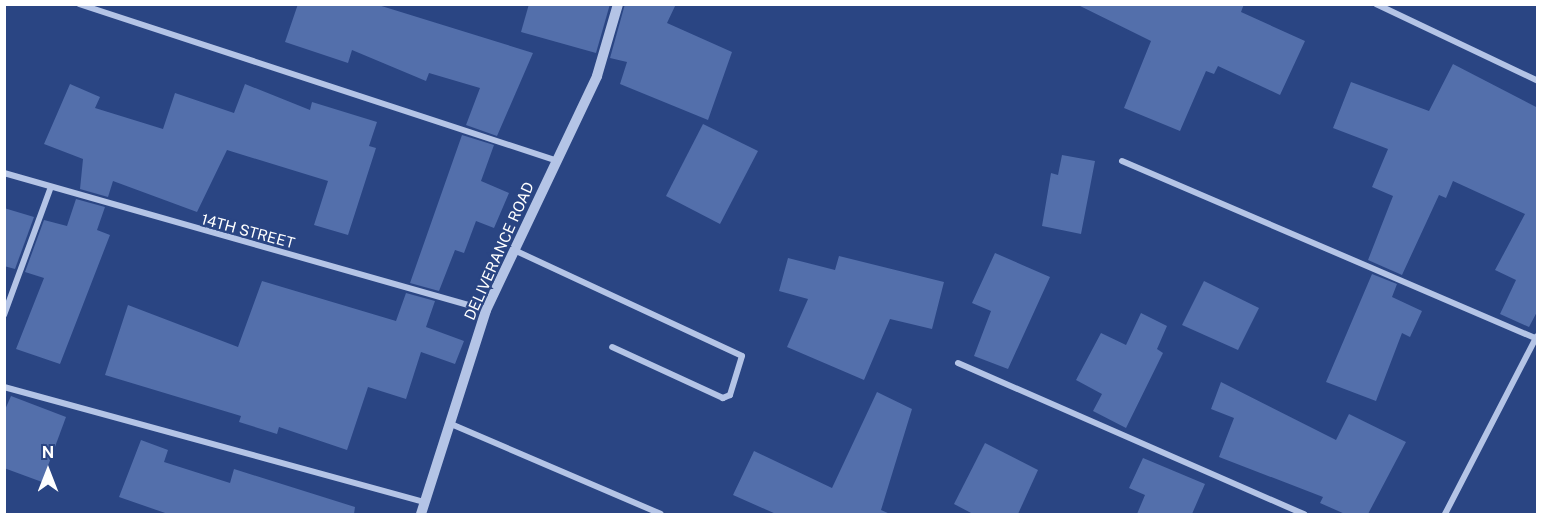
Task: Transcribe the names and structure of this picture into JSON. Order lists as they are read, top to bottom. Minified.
{"streets":{"street":["14TH STREET","DELIVERANCE ROAD"]},"crossings":[["14TH STREET","DELIVERANCE ROAD"]],"north":"top"}
